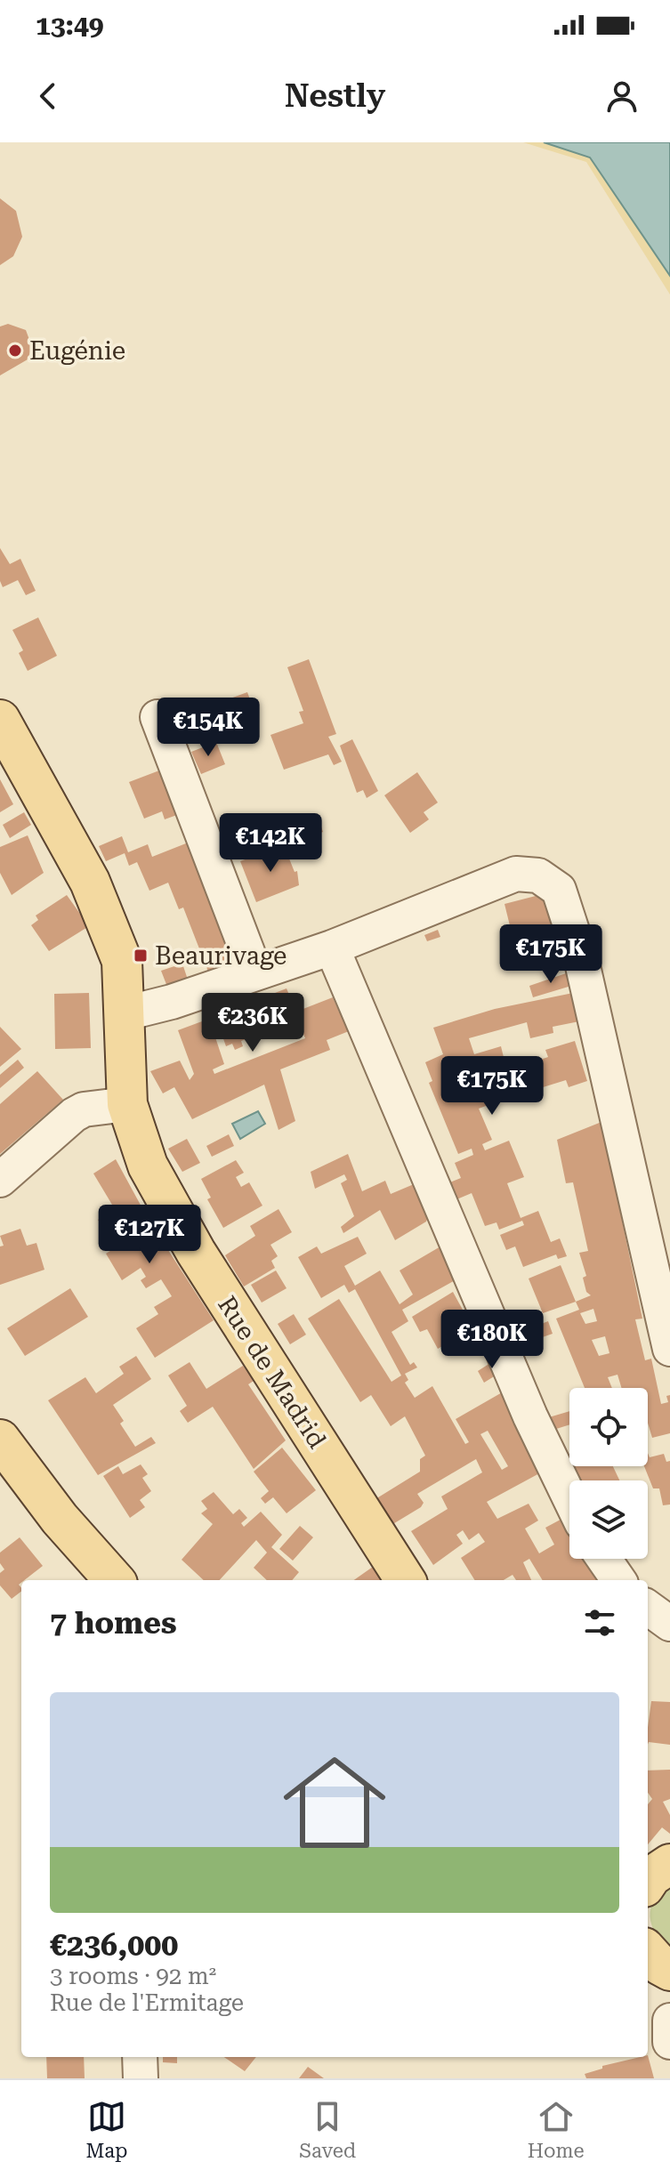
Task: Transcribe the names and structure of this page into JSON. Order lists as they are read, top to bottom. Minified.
{"streets":{"main road":["Rue de Madrid"]},"places":{"other":["Eugénie"],"transit":["Beaurivage"]},"page":{"status":"13:49","header":"Nestly","price":["€154K","€142K","€175K","€236K","€175K","€127K","€180K"],"heading":"7 homes","list":[{"name":"€236,000","note":"3 rooms · 92 m² · Rue de l'Ermitage"}],"tabs":["Map","Saved","Home"]}}
